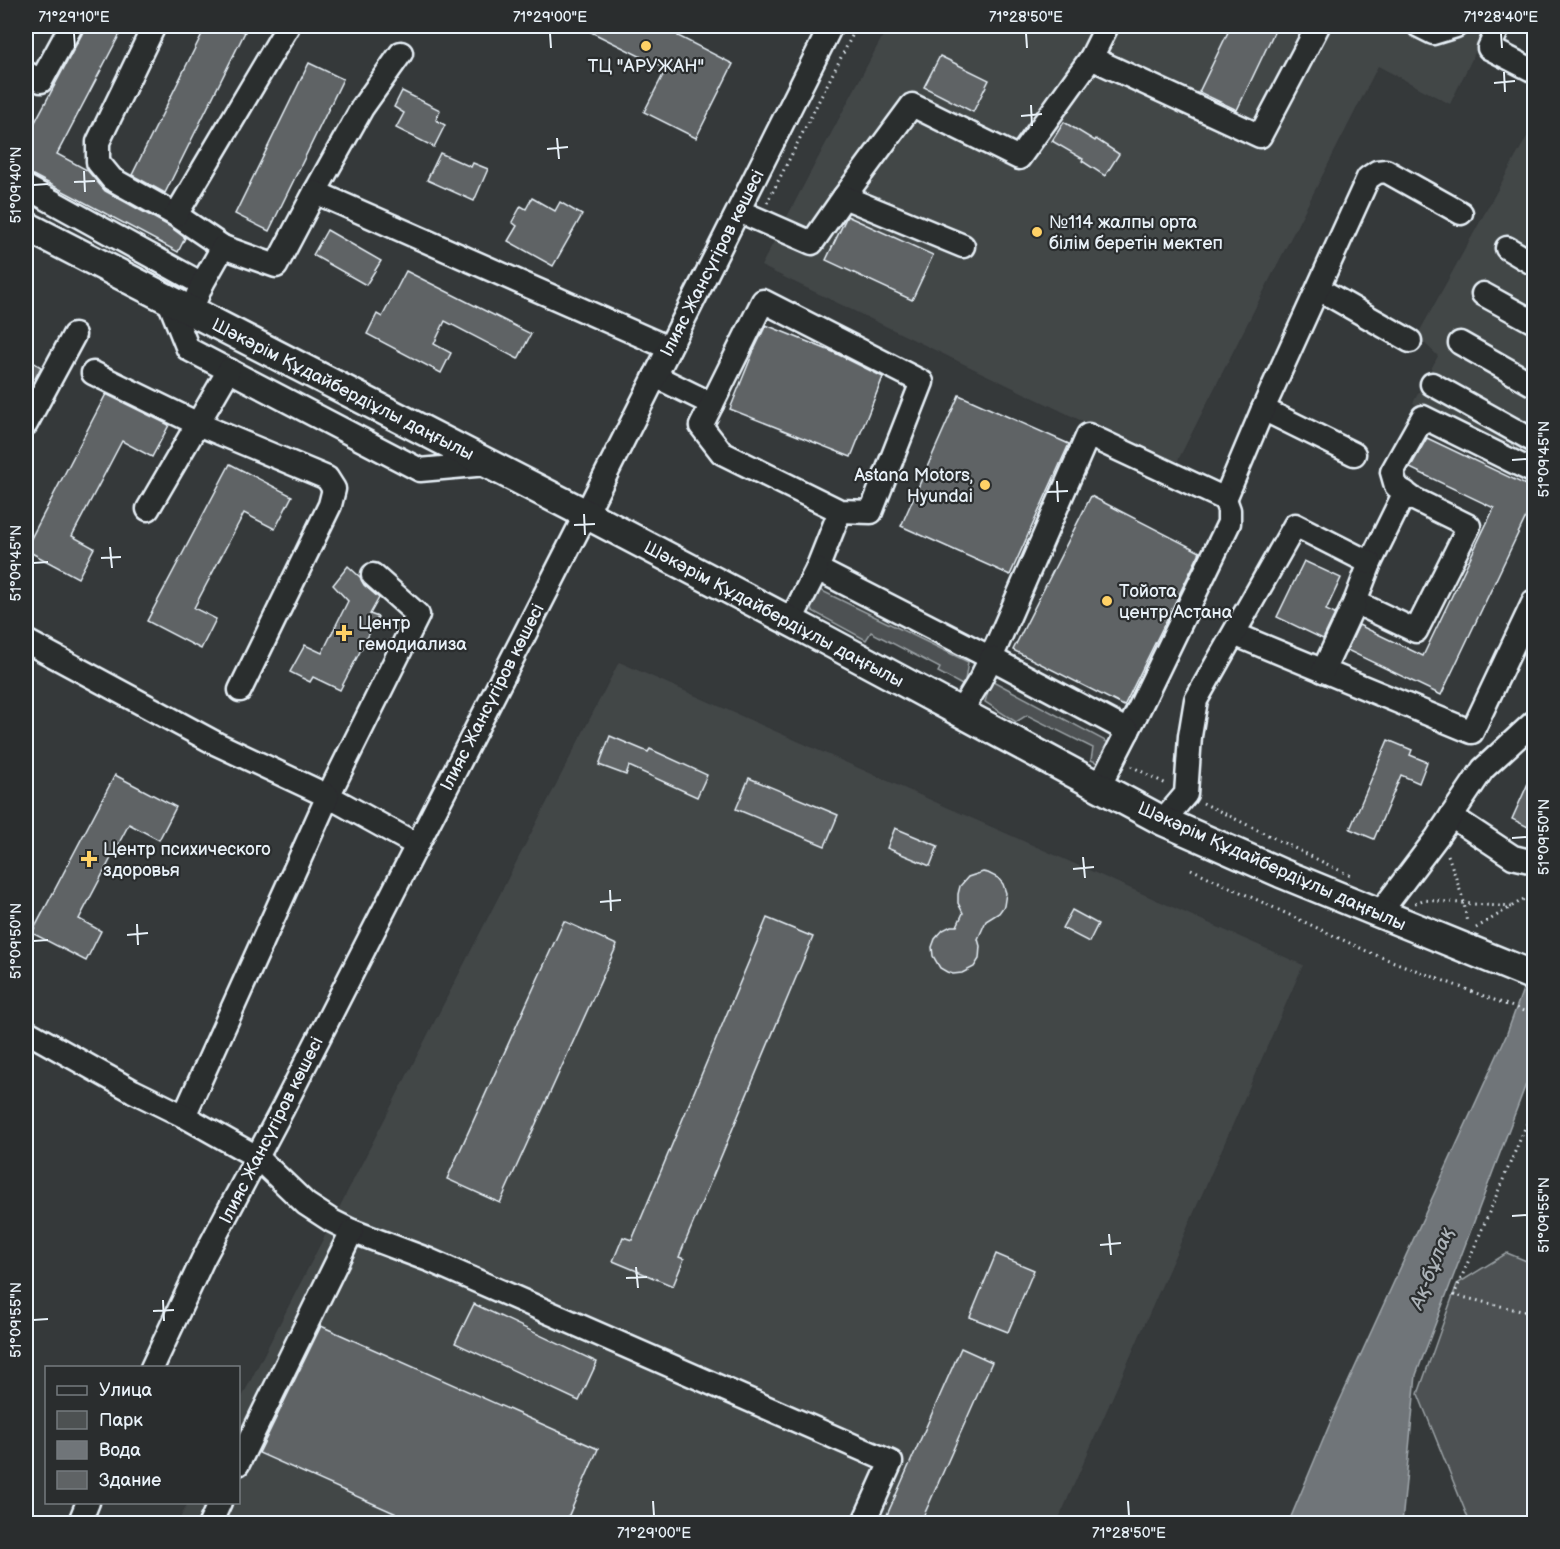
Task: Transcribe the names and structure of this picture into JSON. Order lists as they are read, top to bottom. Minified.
{"streets":{"main road":["Шәкәрім Құдайбердіұлы даңғылы"],"street":["Ілияс Жансүгіров көшесі"]},"crossings":[["Ілияс Жансүгіров көшесі","Шәкәрім Құдайбердіұлы даңғылы"]],"water":["Ақ-бұлақ"],"places":{"other":["ТЦ \"АРУЖАН\"","№114 жалпы орта білім беретін мектеп","Astana Motors, Hyundai","Тойота центр Астана"],"health":["Центр гемодиализа","Центр психического здоровья"]},"legend":["Улица","Парк","Вода","Здание"],"coordinates":["71°29'10\"E","71°29'00\"E","71°28'50\"E","71°28'40\"E","51°09'40\"N","51°09'45\"N","51°09'50\"N","51°09'55\"N"]}
